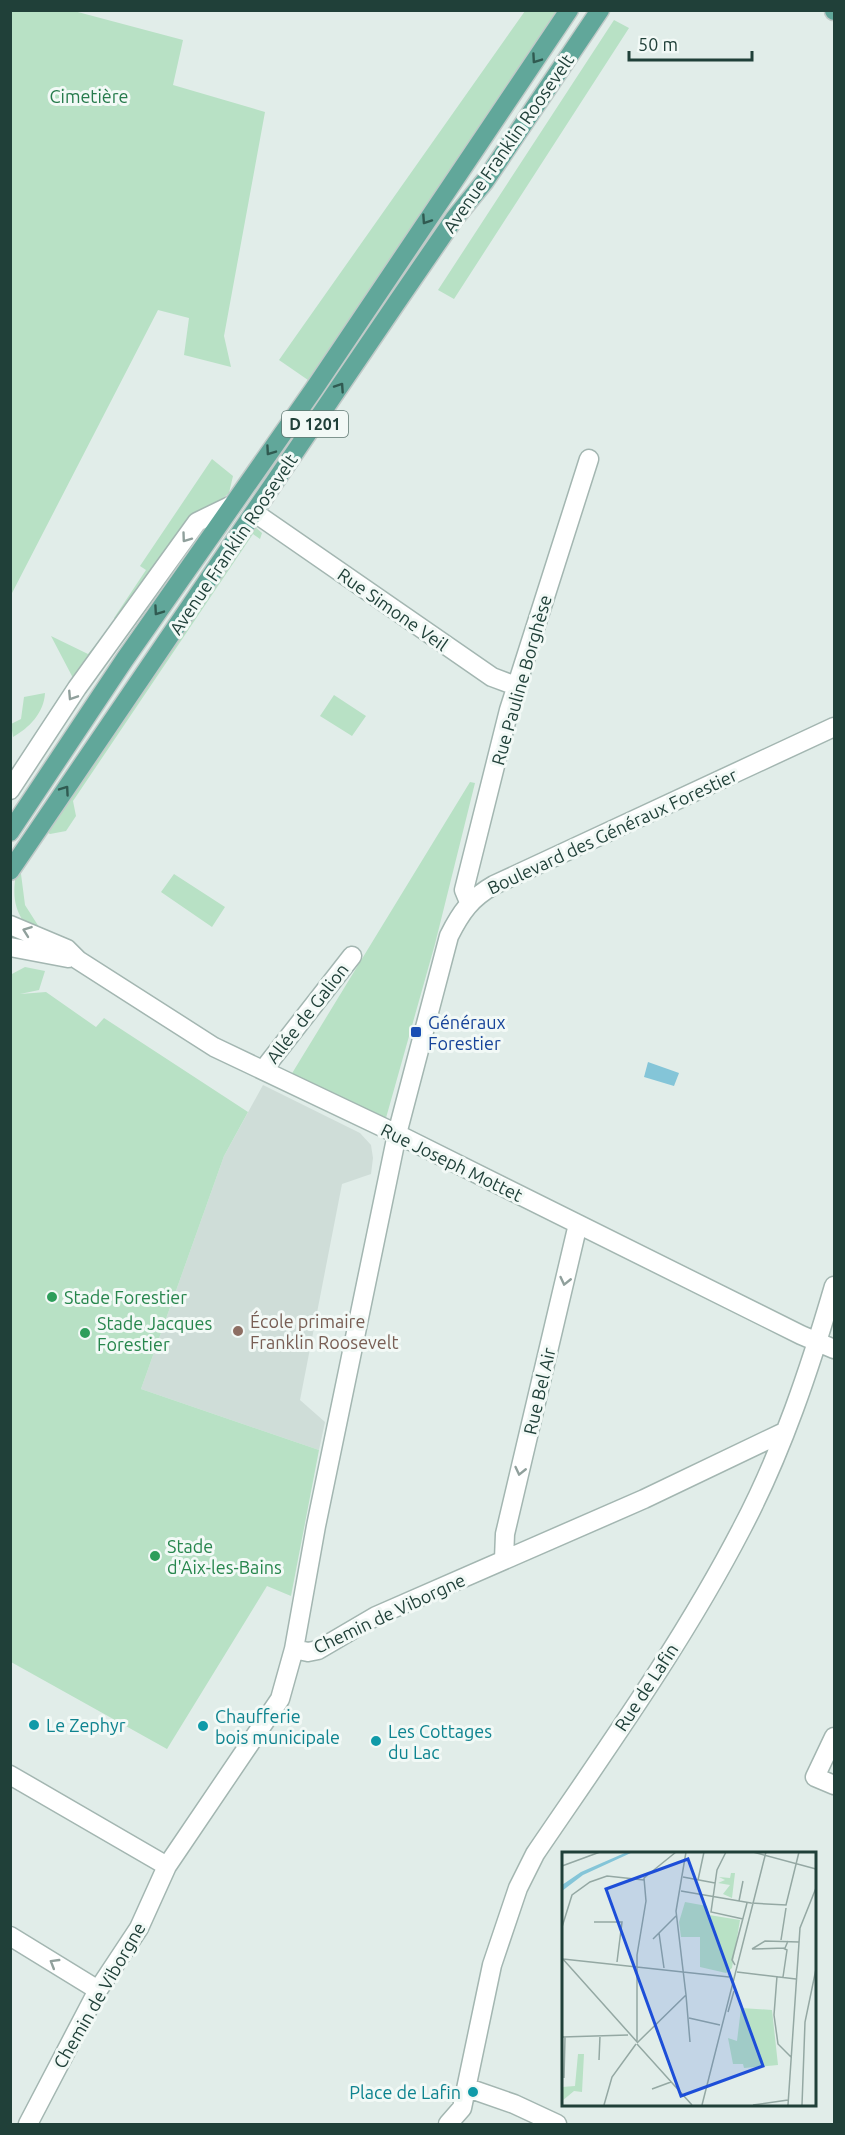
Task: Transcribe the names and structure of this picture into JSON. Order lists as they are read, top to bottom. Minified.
{"streets":{"main road":["Avenue Franklin Roosevelt","D 1201"],"street":["Rue Simone Veil","Rue Pauline Borghèse","Boulevard des Généraux Forestier","Allée de Galion","Rue Joseph Mottet","Rue Bel Air","Chemin de Viborgne","Rue de Lafin"]},"crossings":[["Avenue Franklin Roosevelt","Rue Simone Veil"],["Rue Simone Veil","Rue Pauline Borghèse"],["Rue Pauline Borghèse","Boulevard des Généraux Forestier"],["Boulevard des Généraux Forestier","Rue Joseph Mottet"],["Boulevard des Généraux Forestier","Chemin de Viborgne"],["Allée de Galion","Rue Joseph Mottet"],["Rue Joseph Mottet","Rue Bel Air"],["Rue Joseph Mottet","Rue de Lafin"],["Rue Bel Air","Chemin de Viborgne"],["Chemin de Viborgne","Rue de Lafin"]],"one_way":["Rue Bel Air"],"parks":["Cimetière"],"places":{"transit":["Généraux Forestier"],"other":["Stade Forestier","École primaire Franklin Roosevelt","Stade Jacques Forestier","Stade d'Aix-les-Bains","Le Zephyr","Chaufferie bois municipale","Les Cottages du Lac","Place de Lafin"]},"scale_bar":"50 m"}
